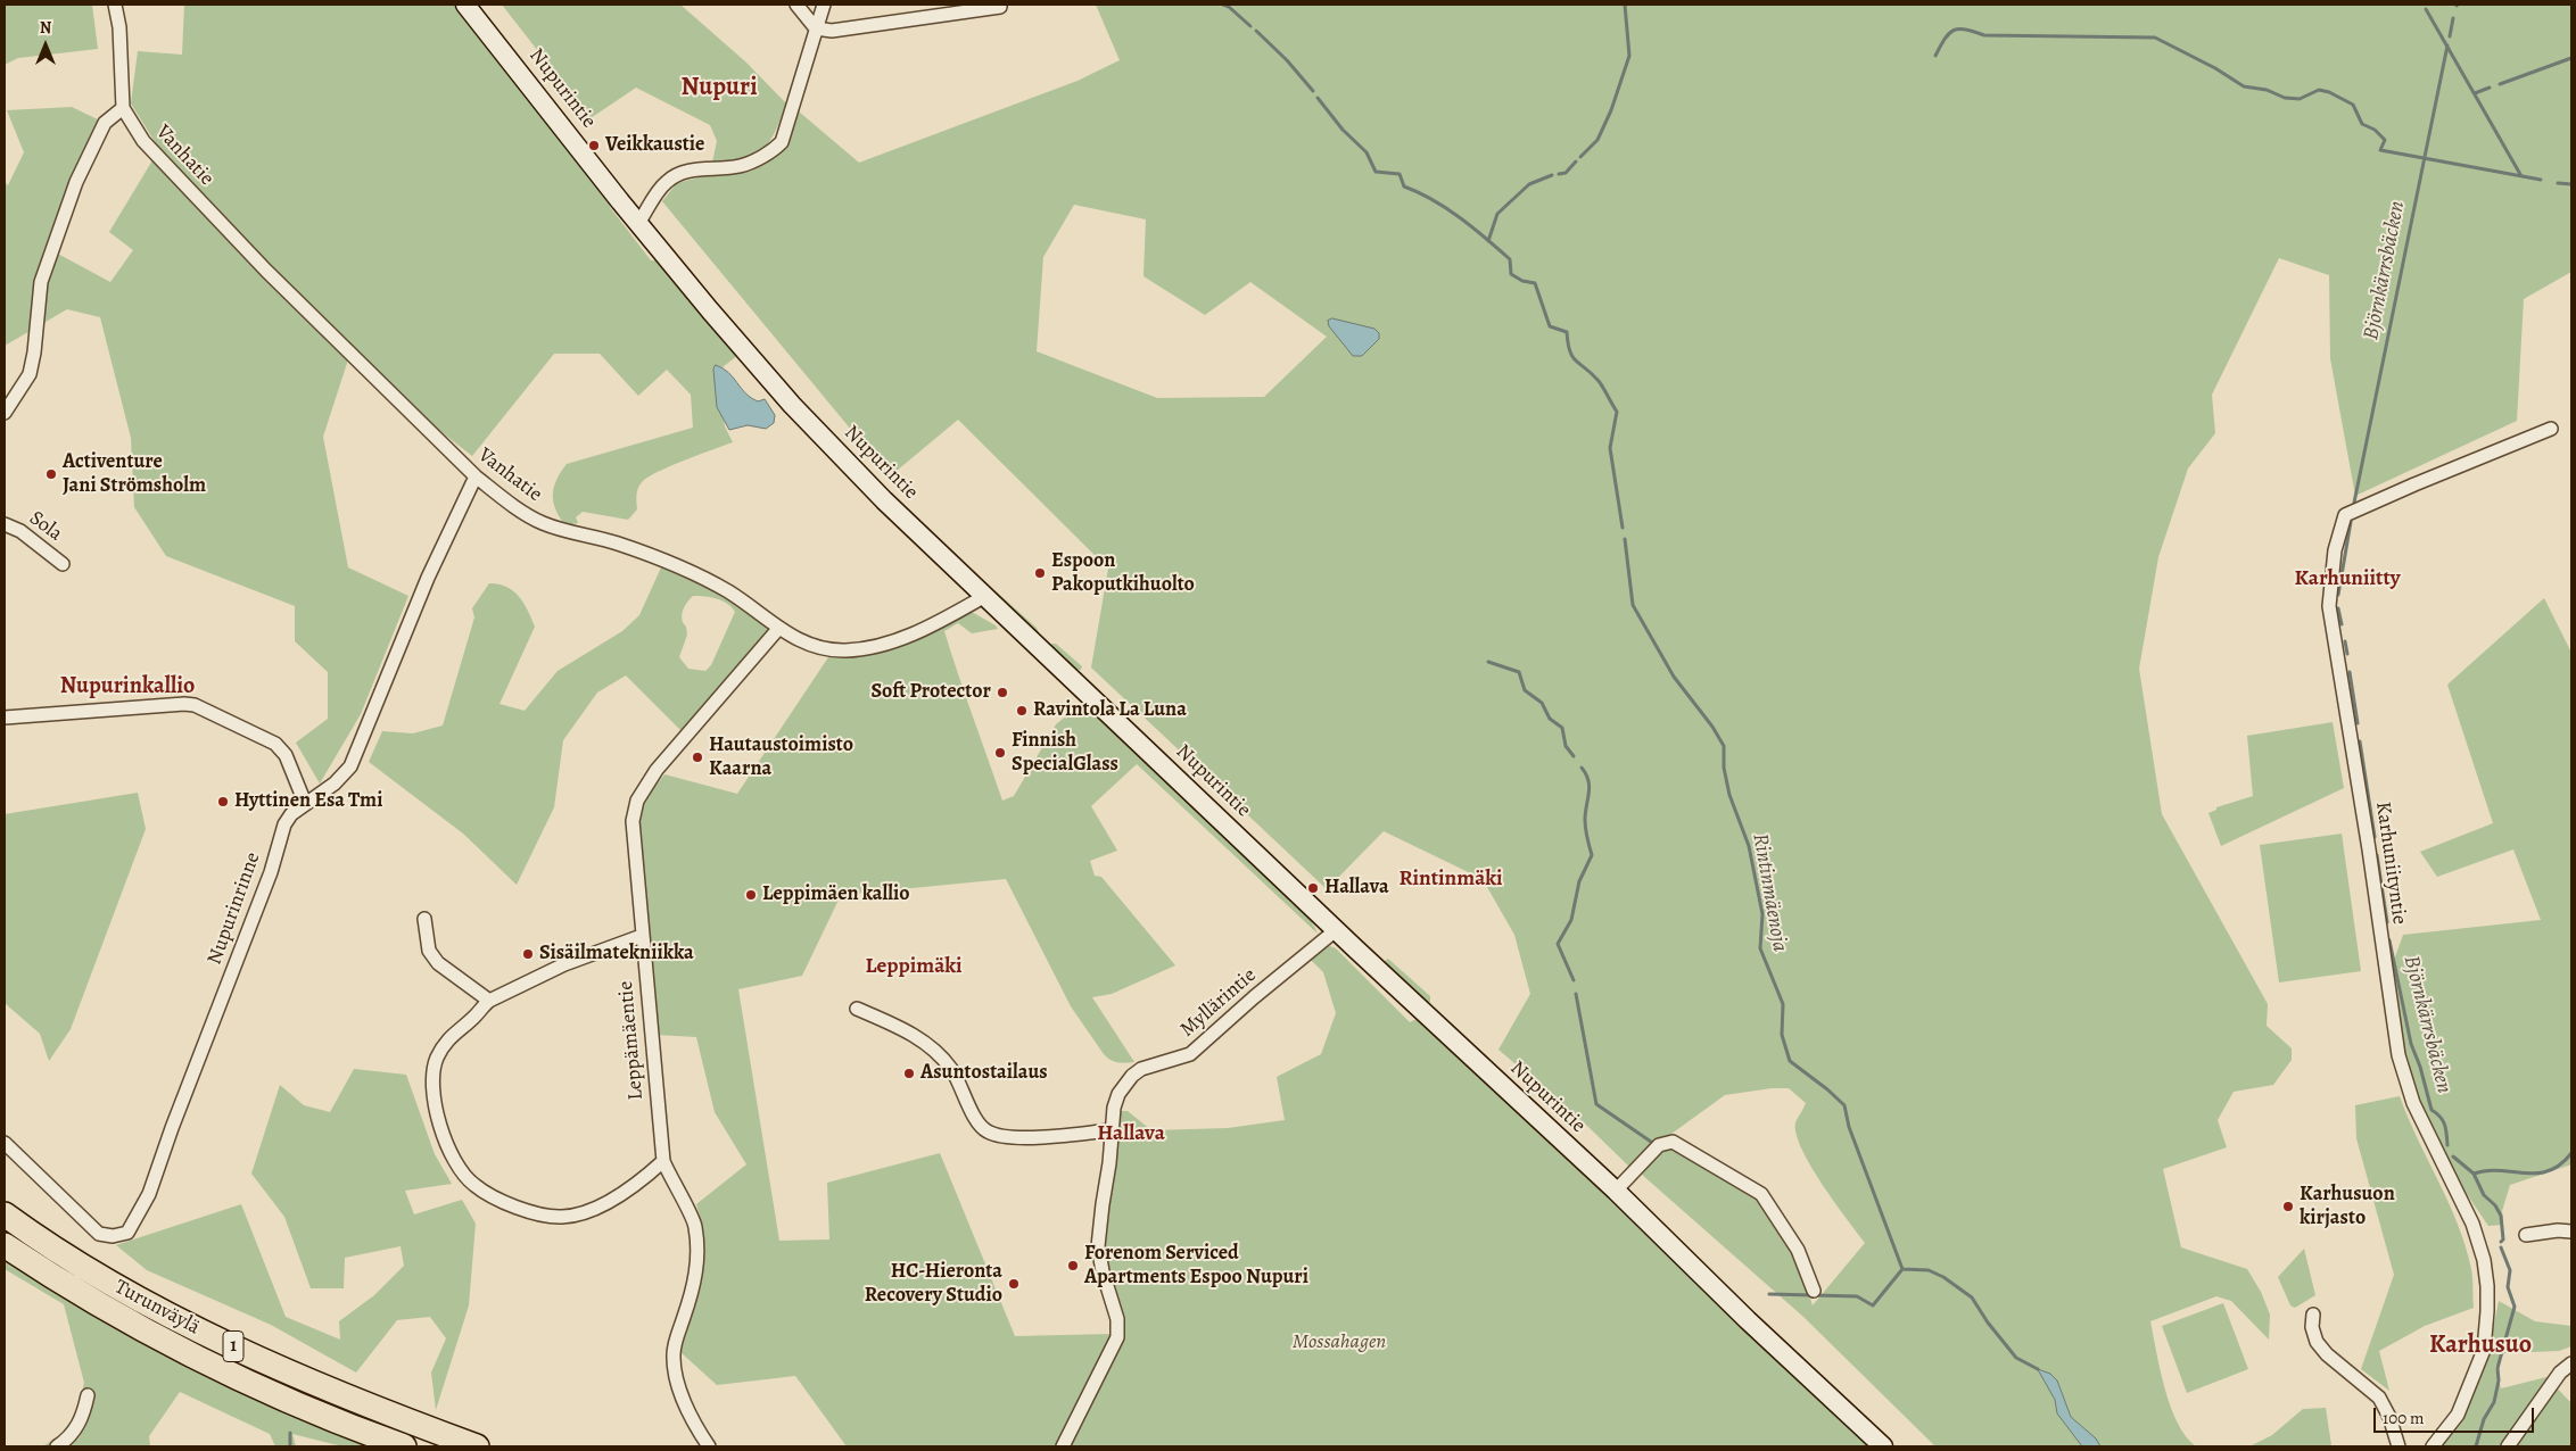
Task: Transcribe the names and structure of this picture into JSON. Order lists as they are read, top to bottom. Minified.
{"streets":{"highway":["Turunväylä","1"],"main road":["Nupurintie"],"street":["Vanhatie","Sola","Karhuniityntie","Nupurinrinne","Myllärintie","Leppämäentie"]},"crossings":[["Nupurintie","Vanhatie"],["Nupurintie","Myllärintie"],["Vanhatie","Nupurinrinne"],["Vanhatie","Leppämäentie"]],"districts":["Nupuri","Karhuniitty","Nupurinkallio","Rintinmäki","Leppimäki","Hallava","Karhusuo"],"water":["Björnkärrsbäcken","Rintinmäenoja"],"parks":["Mossahagen"],"places":["Veikkaustie","Activenture Jani Strömsholm","Espoon Pakoputkihuolto","Soft Protector","Ravintola La Luna","Finnish SpecialGlass","Hautaustoimisto Kaarna","Hyttinen Esa Tmi","Hallava","Leppimäen kallio","Sisäilmatekniikka","Asuntostailaus","Karhusuon kirjasto","Forenom Serviced Apartments Espoo Nupuri","HC-Hieronta Recovery Studio"],"scale_bar":"100 m","north":"top"}
